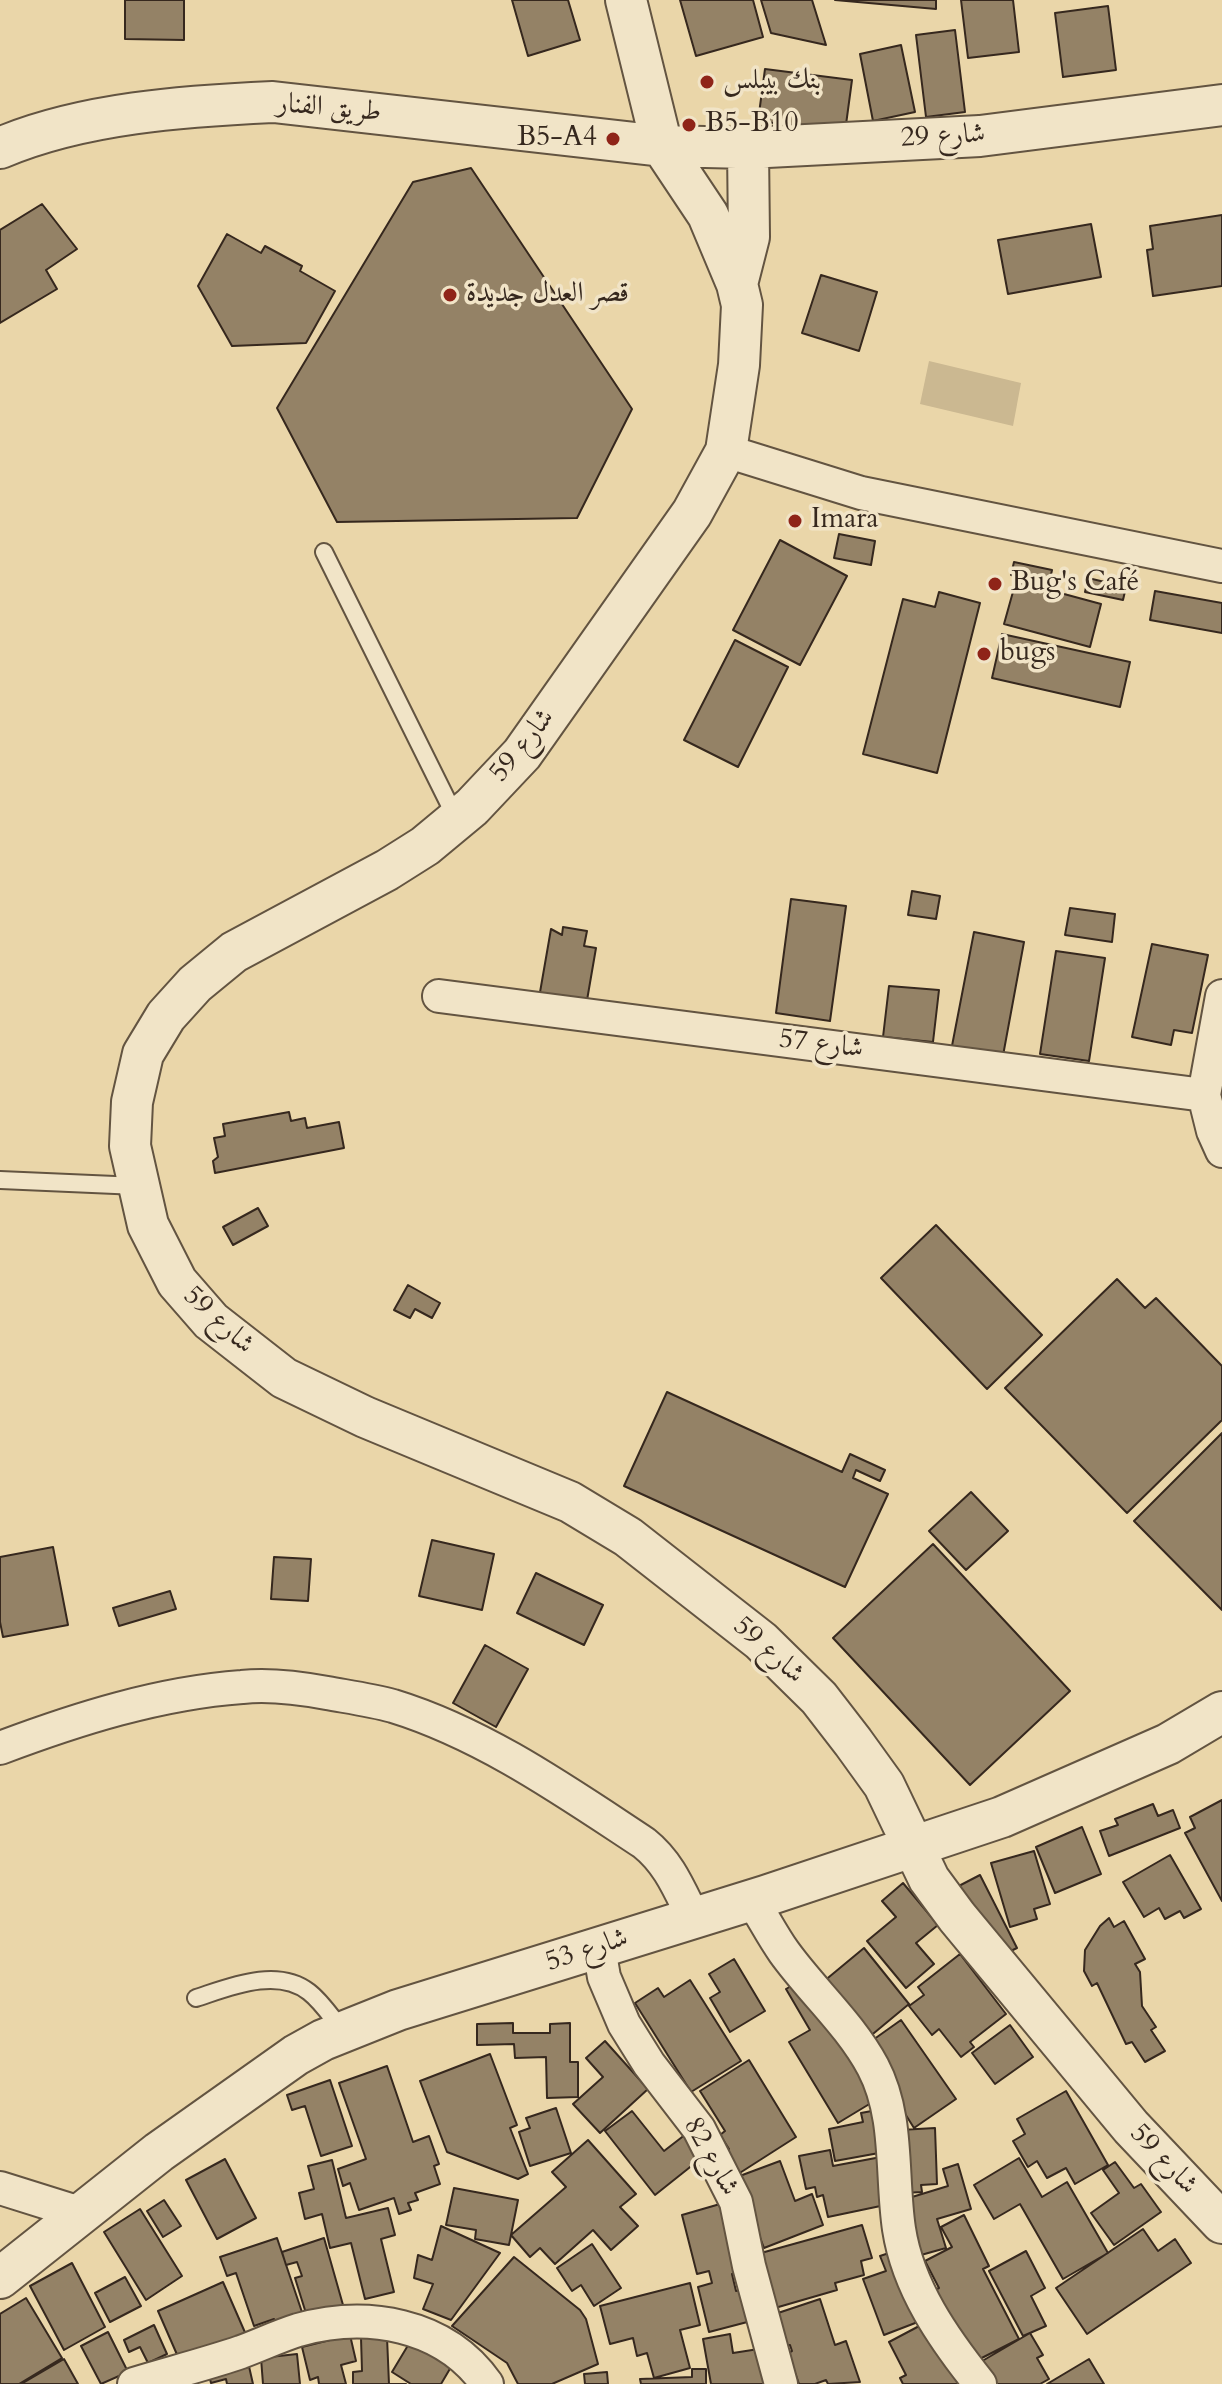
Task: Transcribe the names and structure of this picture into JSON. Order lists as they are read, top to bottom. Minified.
{"streets":{"street":["طريق الفنار","شارع 29","شارع 59","شارع 57","شارع 53","شارع 82"]},"crossings":[["طريق الفنار","شارع 29"],["طريق الفنار","شارع 59"],["شارع 29","شارع 59"],["شارع 59","شارع 53"],["شارع 53","شارع 82"]],"places":["بنك بيبلس","B5-B10","B5-A4","قصر العدل جديدة","Imara","Bug's Café","bugs"]}
